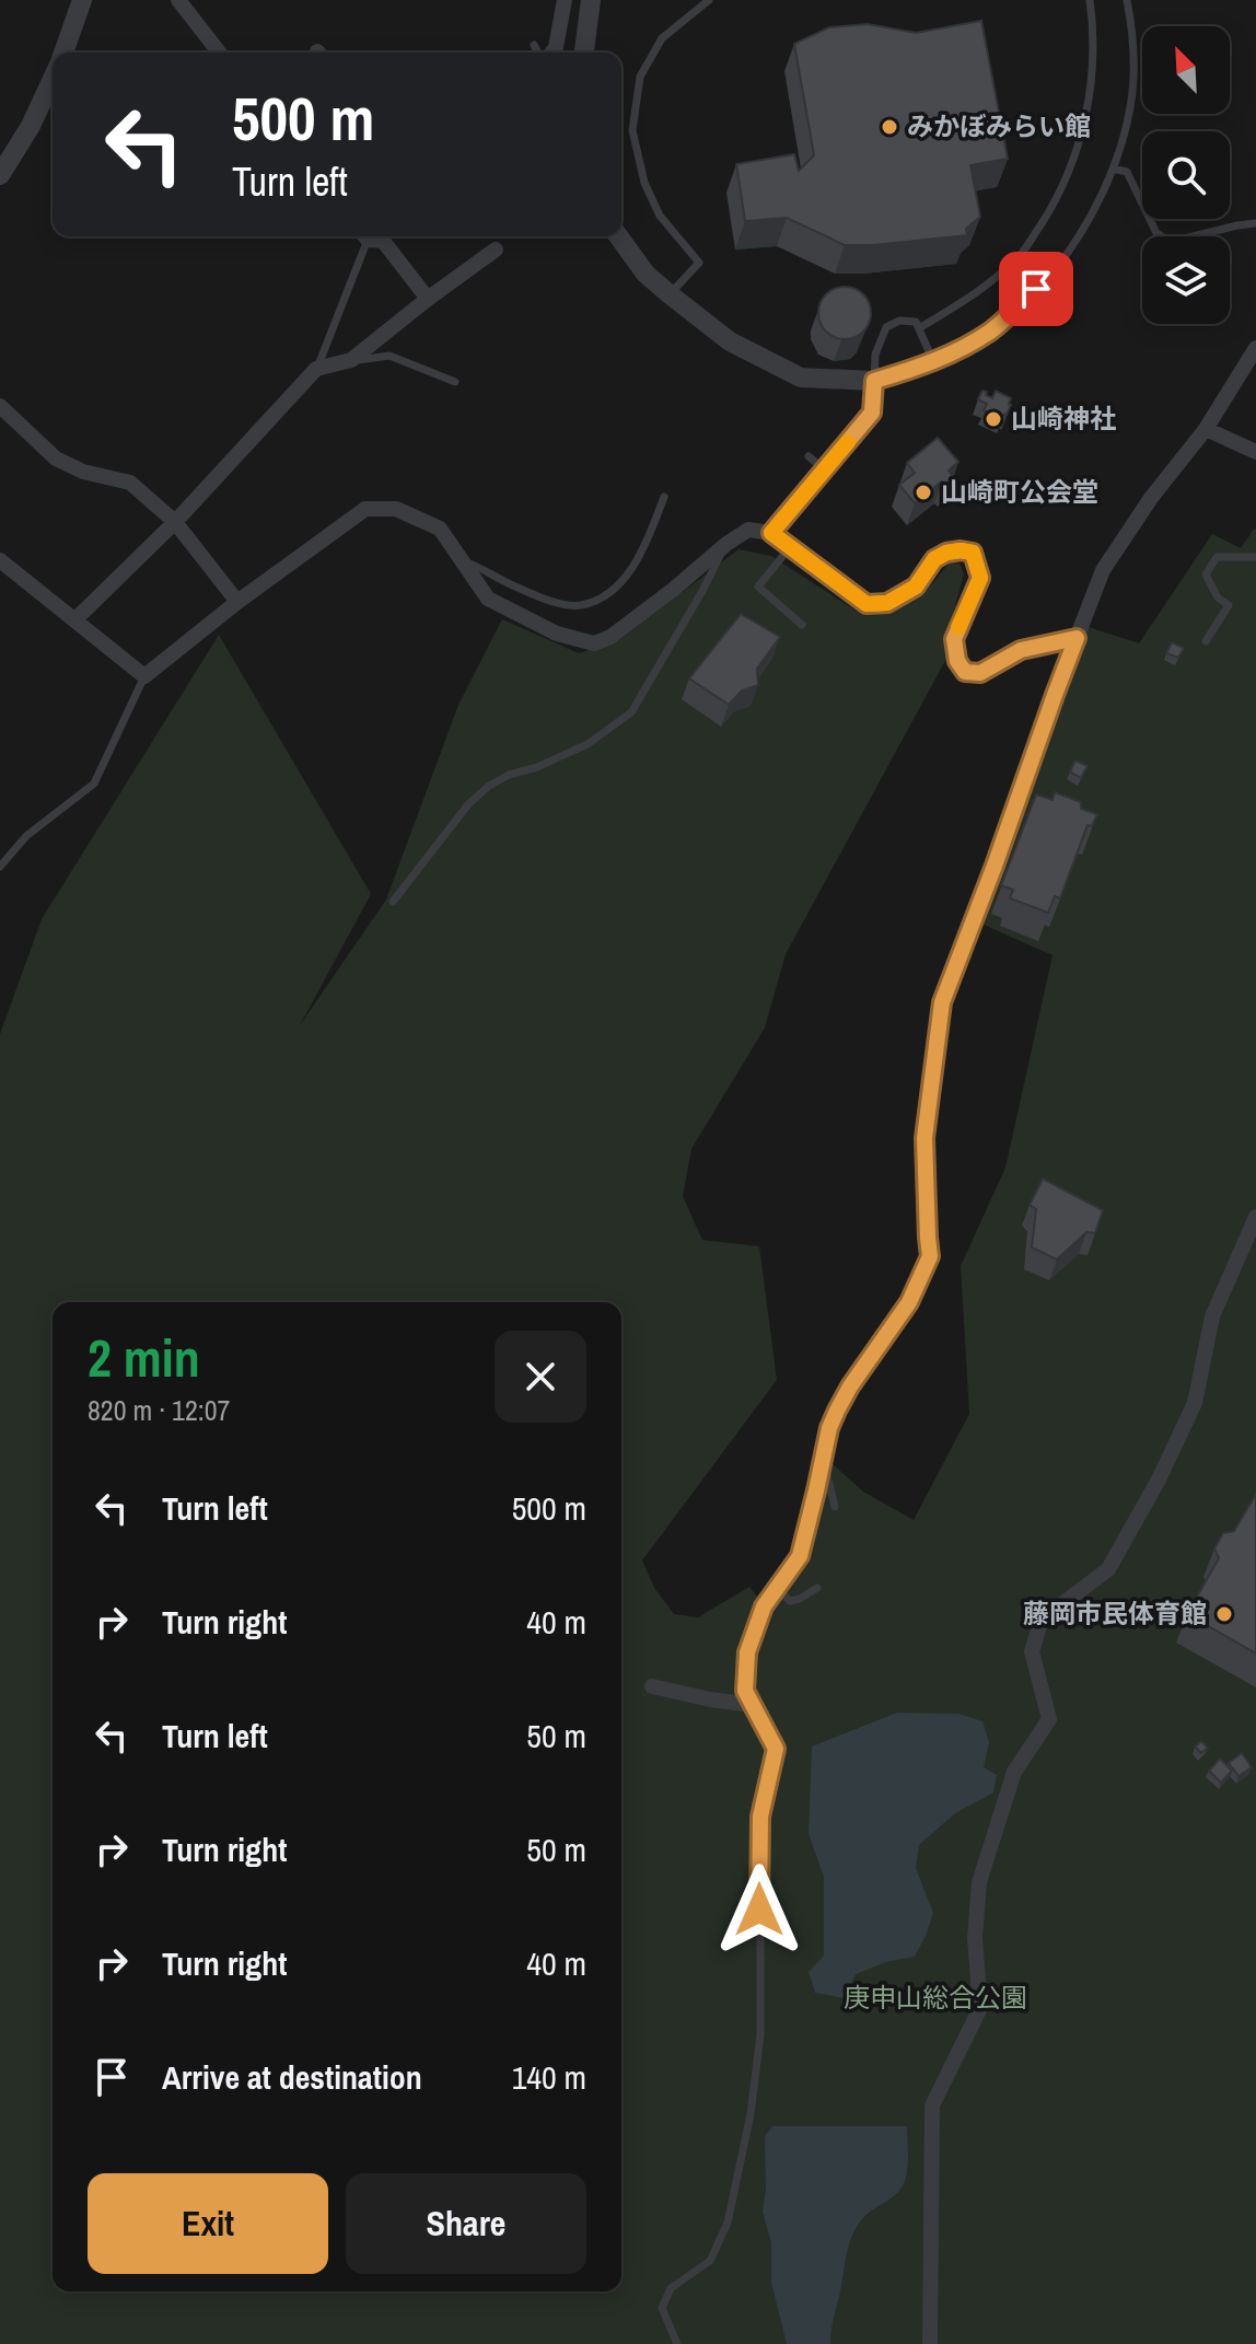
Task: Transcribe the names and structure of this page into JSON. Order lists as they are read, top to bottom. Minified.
{"parks":["庚申山総合公園"],"places":["みかぼみらい館","山崎神社","山崎町公会堂","藤岡市民体育館"],"north":"top left","page":{"turn":["500 m","Turn left"],"heading":["2 min","820 m · 12:07"],"list":[{"name":"Turn left","value":"500 m"},{"name":"Turn right","value":"40 m"},{"name":"Turn left","value":"50 m"},{"name":"Turn right","value":"50 m"},{"name":"Turn right","value":"40 m"},{"name":"Arrive at destination","value":"140 m"}],"buttons":["Exit","Share"]}}
